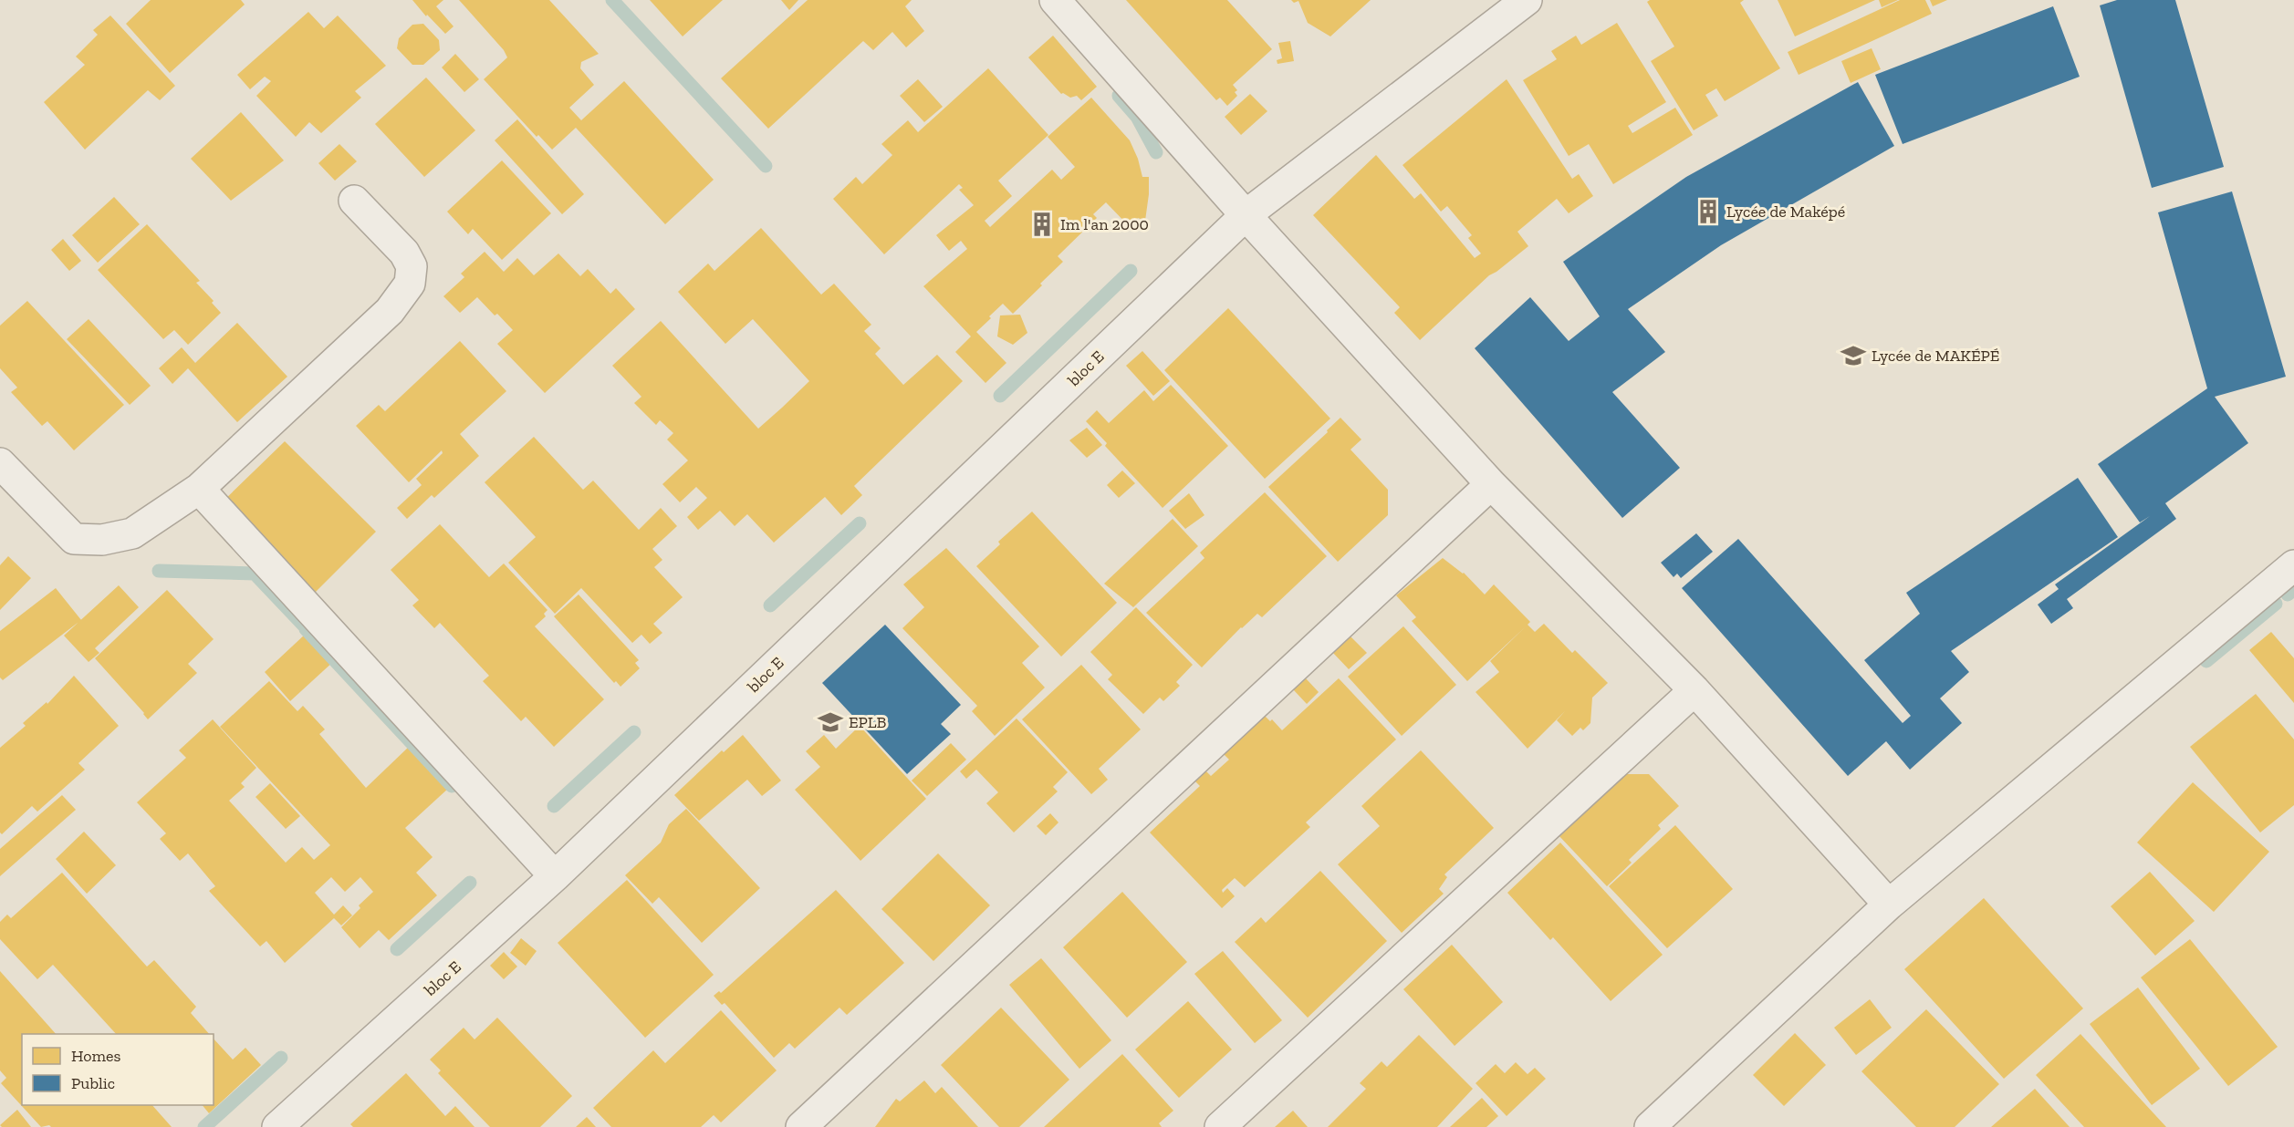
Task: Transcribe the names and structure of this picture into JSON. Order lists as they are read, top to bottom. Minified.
{"streets":{"street":["bloc E"]},"places":{"building":["Lycée de Maképé","Im l'an 2000"],"school or university":["Lycée de MAKÉPÉ","EPLB"]},"legend":["Homes","Public"]}
